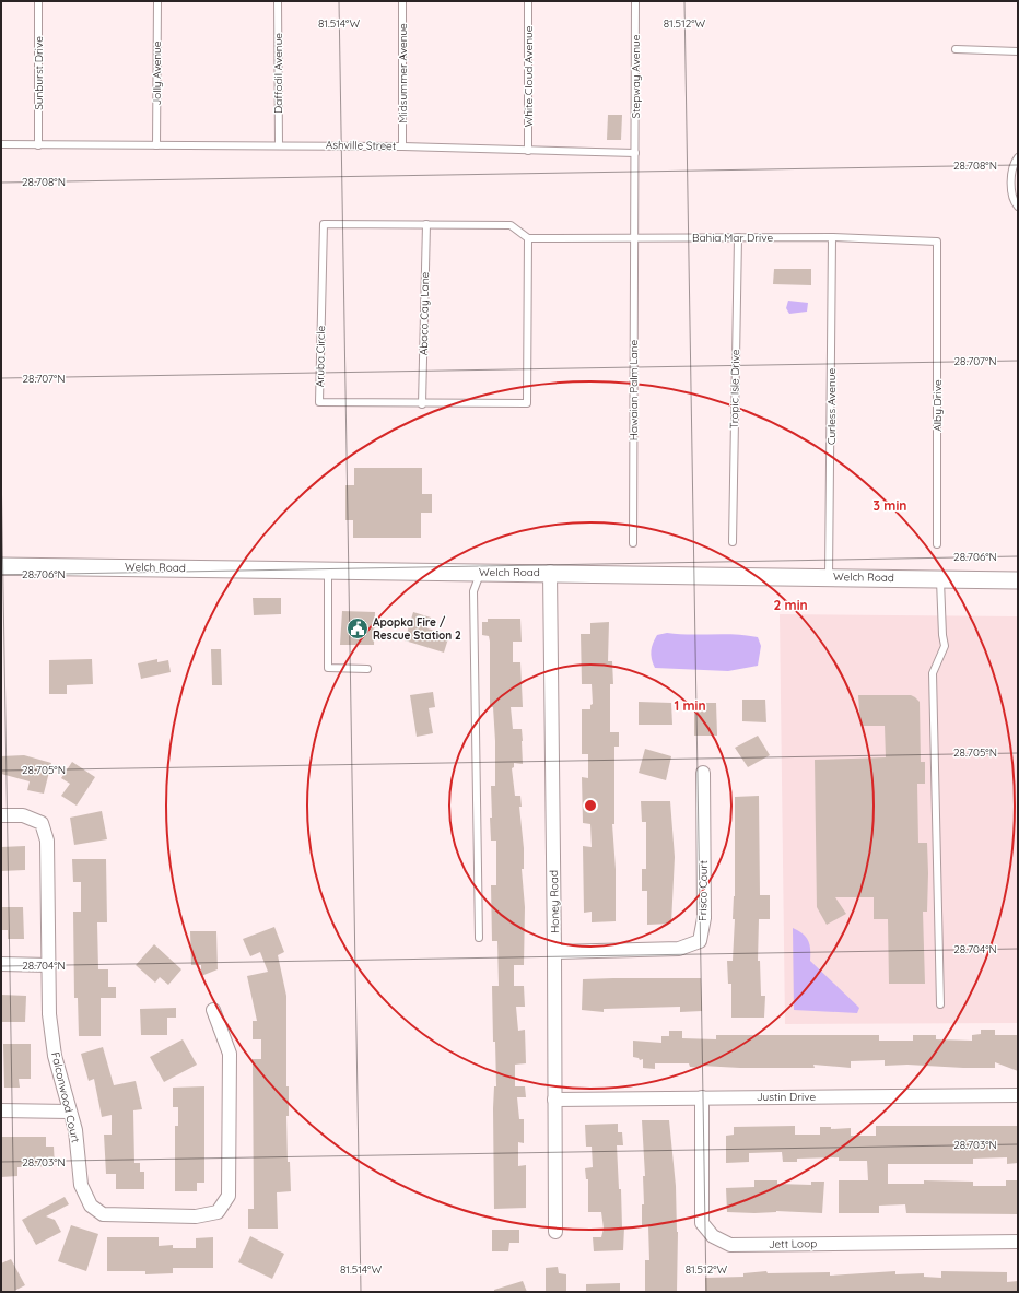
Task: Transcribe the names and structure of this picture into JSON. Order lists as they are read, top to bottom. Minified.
{"streets":{"street":["Welch Road","Frisco Court","Honey Road","Justin Drive","Falconwood Court","Jett Loop"],"lane":["Sunburst Drive","Jolly Avenue","Daffodil Avenue","Midsummer Avenue","White Cloud Avenue","Stepway Avenue","Ashville Street","Bahia Mar Drive","Abaco Cay Lane","Aruba Circle","Tropic Isle Drive","Hawaian Palm Lane","Alby Drive","Curless Avenue"]},"crossings":[["Sunburst Drive","Ashville Street"],["Jolly Avenue","Ashville Street"],["Daffodil Avenue","Ashville Street"],["Midsummer Avenue","Ashville Street"],["White Cloud Avenue","Ashville Street"],["Stepway Avenue","Ashville Street"],["Bahia Mar Drive","Aruba Circle"],["Bahia Mar Drive","Tropic Isle Drive"],["Bahia Mar Drive","Hawaian Palm Lane"],["Bahia Mar Drive","Alby Drive"],["Bahia Mar Drive","Curless Avenue"],["Abaco Cay Lane","Aruba Circle"],["Curless Avenue","Welch Road"],["Welch Road","Honey Road"],["Frisco Court","Honey Road"],["Honey Road","Justin Drive"],["Justin Drive","Jett Loop"]],"places":{"public building":["Apopka Fire / Rescue Station 2"]},"coordinates":["81.514°W","81.512°W","28.708°N","28.707°N","28.706°N","28.705°N","28.704°N","28.703°N"],"rings":["3 min","2 min","1 min"]}
